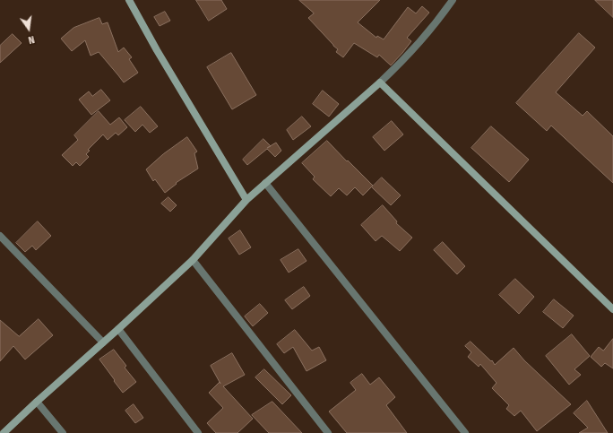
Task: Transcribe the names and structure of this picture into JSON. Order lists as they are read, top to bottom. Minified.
{"north":"bottom"}
